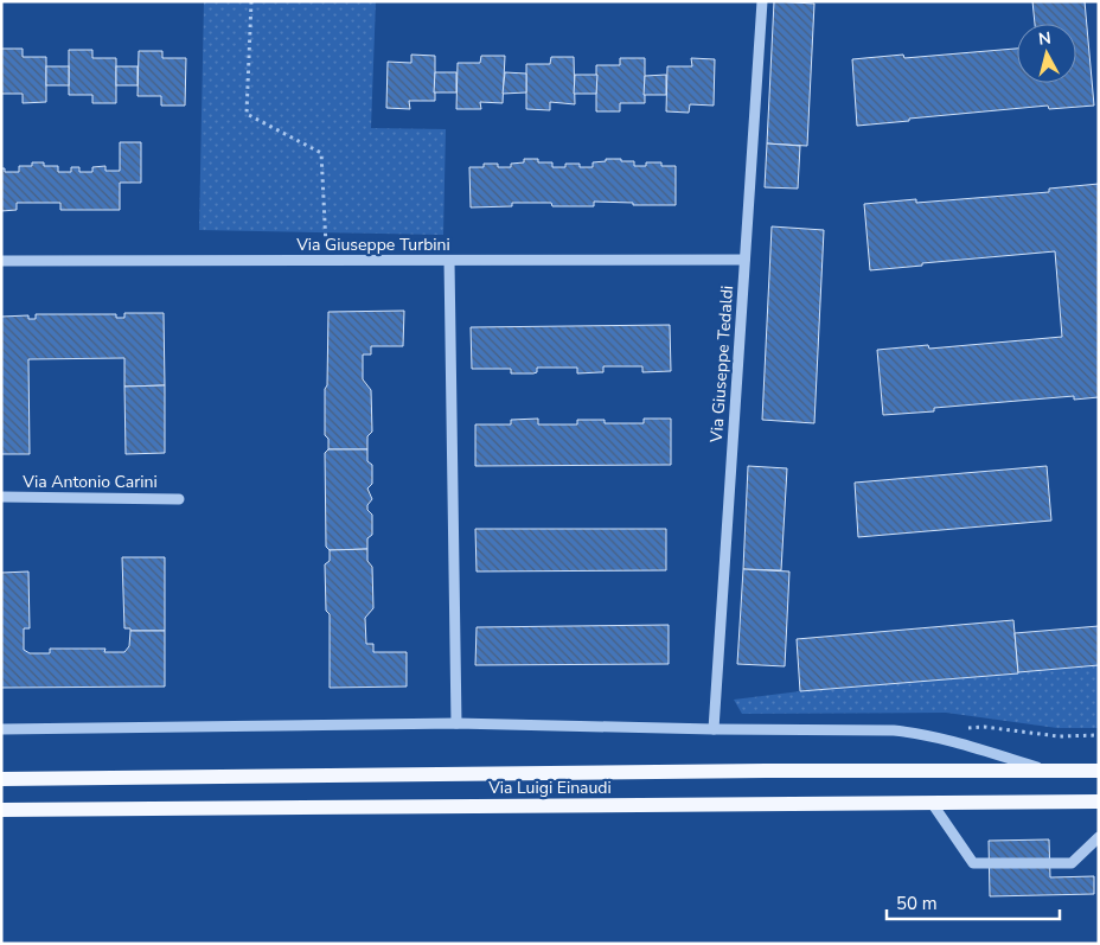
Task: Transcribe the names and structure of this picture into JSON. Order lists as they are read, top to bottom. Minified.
{"streets":{"main road":["Via Luigi Einaudi"],"street":["Via Giuseppe Turbini","Via Giuseppe Tedaldi","Via Antonio Carini"]},"crossings":[["Via Giuseppe Turbini","Via Giuseppe Tedaldi"],["Via Giuseppe Tedaldi","Via Luigi Einaudi"]],"scale_bar":"50 m","north":"top"}
